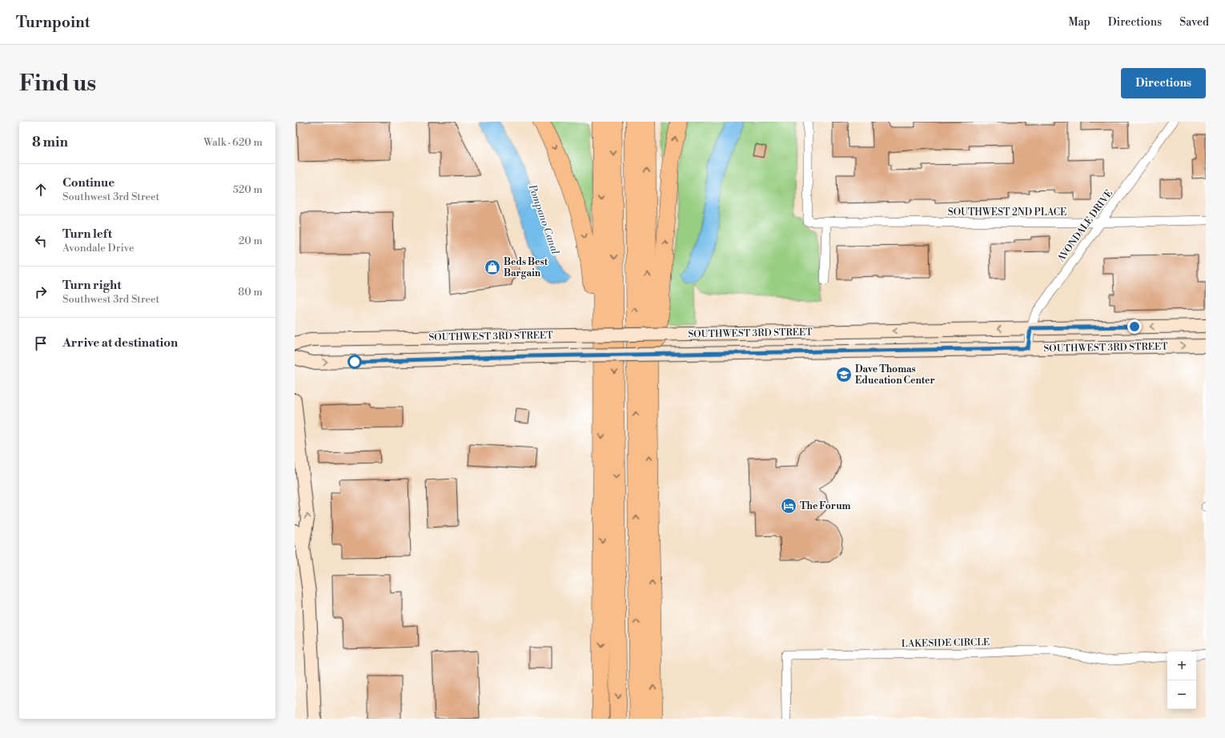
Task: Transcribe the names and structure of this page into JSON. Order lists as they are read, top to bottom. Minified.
{"streets":{"street":["SOUTHWEST 2ND PLACE","AVONDALE DRIVE","SOUTHWEST 3RD STREET","LAKESIDE CIRCLE"]},"crossings":[["SOUTHWEST 2ND PLACE","AVONDALE DRIVE"],["AVONDALE DRIVE","SOUTHWEST 3RD STREET"]],"water":["Pompano Canal"],"places":{"shop":["Beds Best Bargain"],"school or university":["Dave Thomas Education Center"],"hotel":["The Forum"]},"page":{"header":"Turnpoint","nav":["Map","Directions","Saved"],"buttons":"Directions","title":"Find us","heading":["8 min","Walk · 620 m"],"list":[["Continue","Southwest 3rd Street","520 m"],["Turn left","Avondale Drive","20 m"],["Turn right","Southwest 3rd Street","80 m"],"Arrive at destination"],"map_buttons":["+","−"]}}
